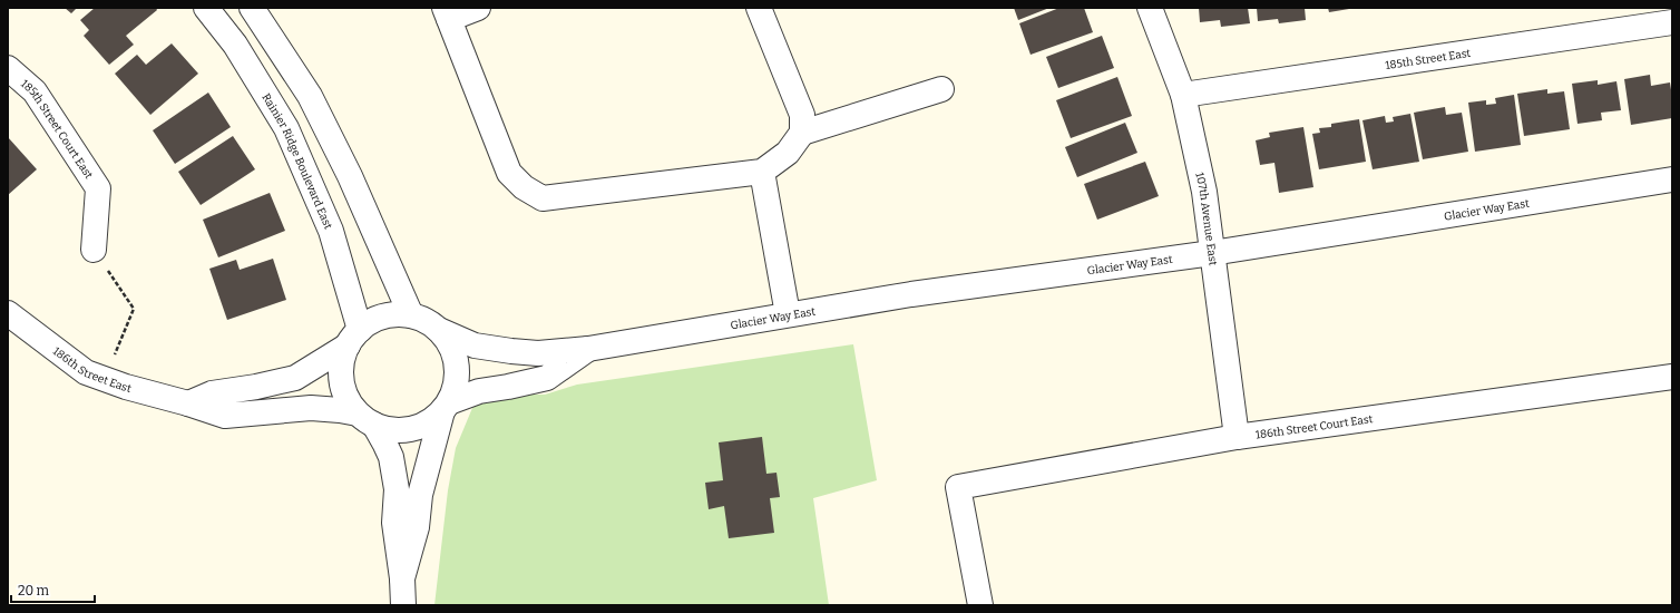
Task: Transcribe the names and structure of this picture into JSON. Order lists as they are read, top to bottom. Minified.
{"streets":{"street":["185th Street East","185th Street Court East","Rainier Ridge Boulevard East","Glacier Way East","107th Avenue East","186th Street East","186th Street Court East"]},"crossings":[["185th Street East","107th Avenue East"],["Rainier Ridge Boulevard East","Glacier Way East"],["Rainier Ridge Boulevard East","186th Street East"],["Glacier Way East","107th Avenue East"],["Glacier Way East","186th Street East"],["107th Avenue East","186th Street Court East"]],"scale_bar":"20 m"}
